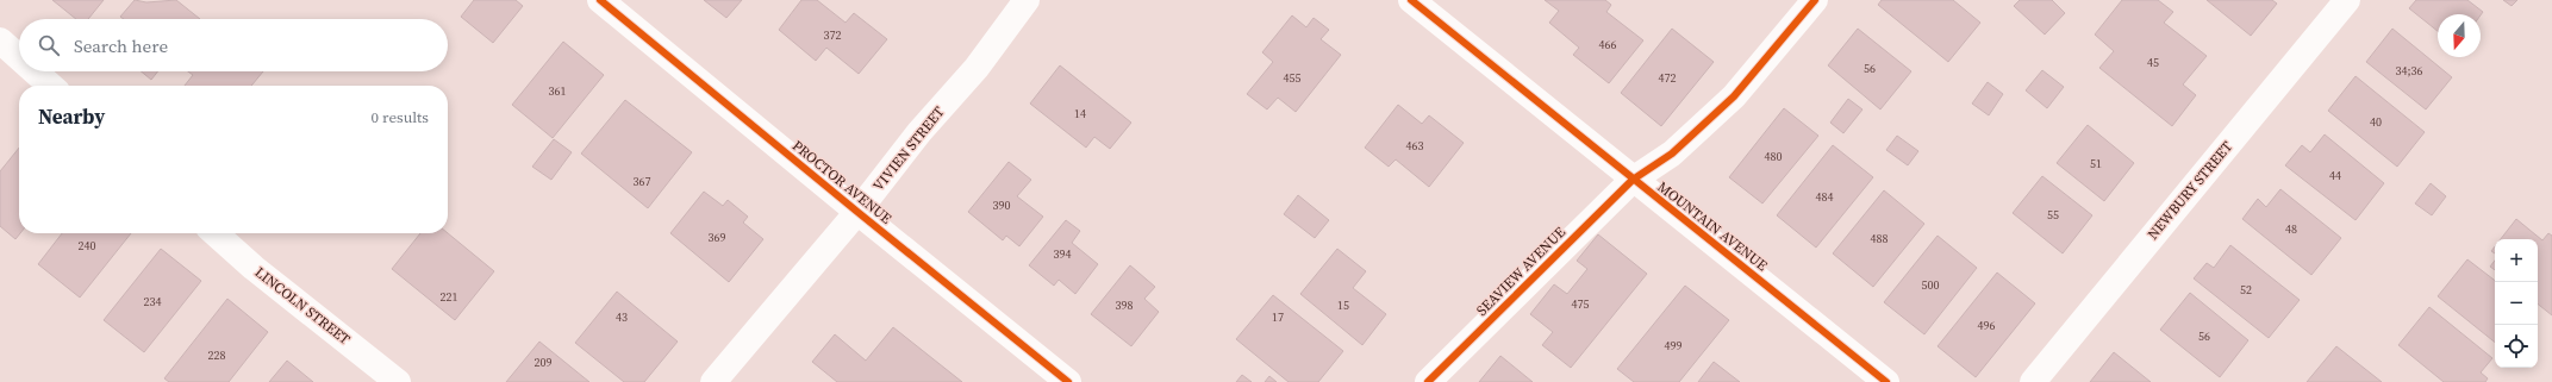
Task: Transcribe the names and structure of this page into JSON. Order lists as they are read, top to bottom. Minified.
{"streets":{"street":["VIVIEN STREET","PROCTOR AVENUE","NEWBURY STREET","MOUNTAIN AVENUE","SEAVIEW AVENUE","LINCOLN STREET"]},"crossings":[["VIVIEN STREET","PROCTOR AVENUE"],["MOUNTAIN AVENUE","SEAVIEW AVENUE"]],"house_numbers":["372","466","45","56","34;36","455","472","361","14","40","463","480","51","44","367","484","390","55","48","369","488","240","394","500","52","221","234","475","398","15","43","17","496","56","499","228","209"],"north":"bottom","page":{"search":"Search here","heading":["Nearby","0 results"],"map_buttons":["+","−"]}}
